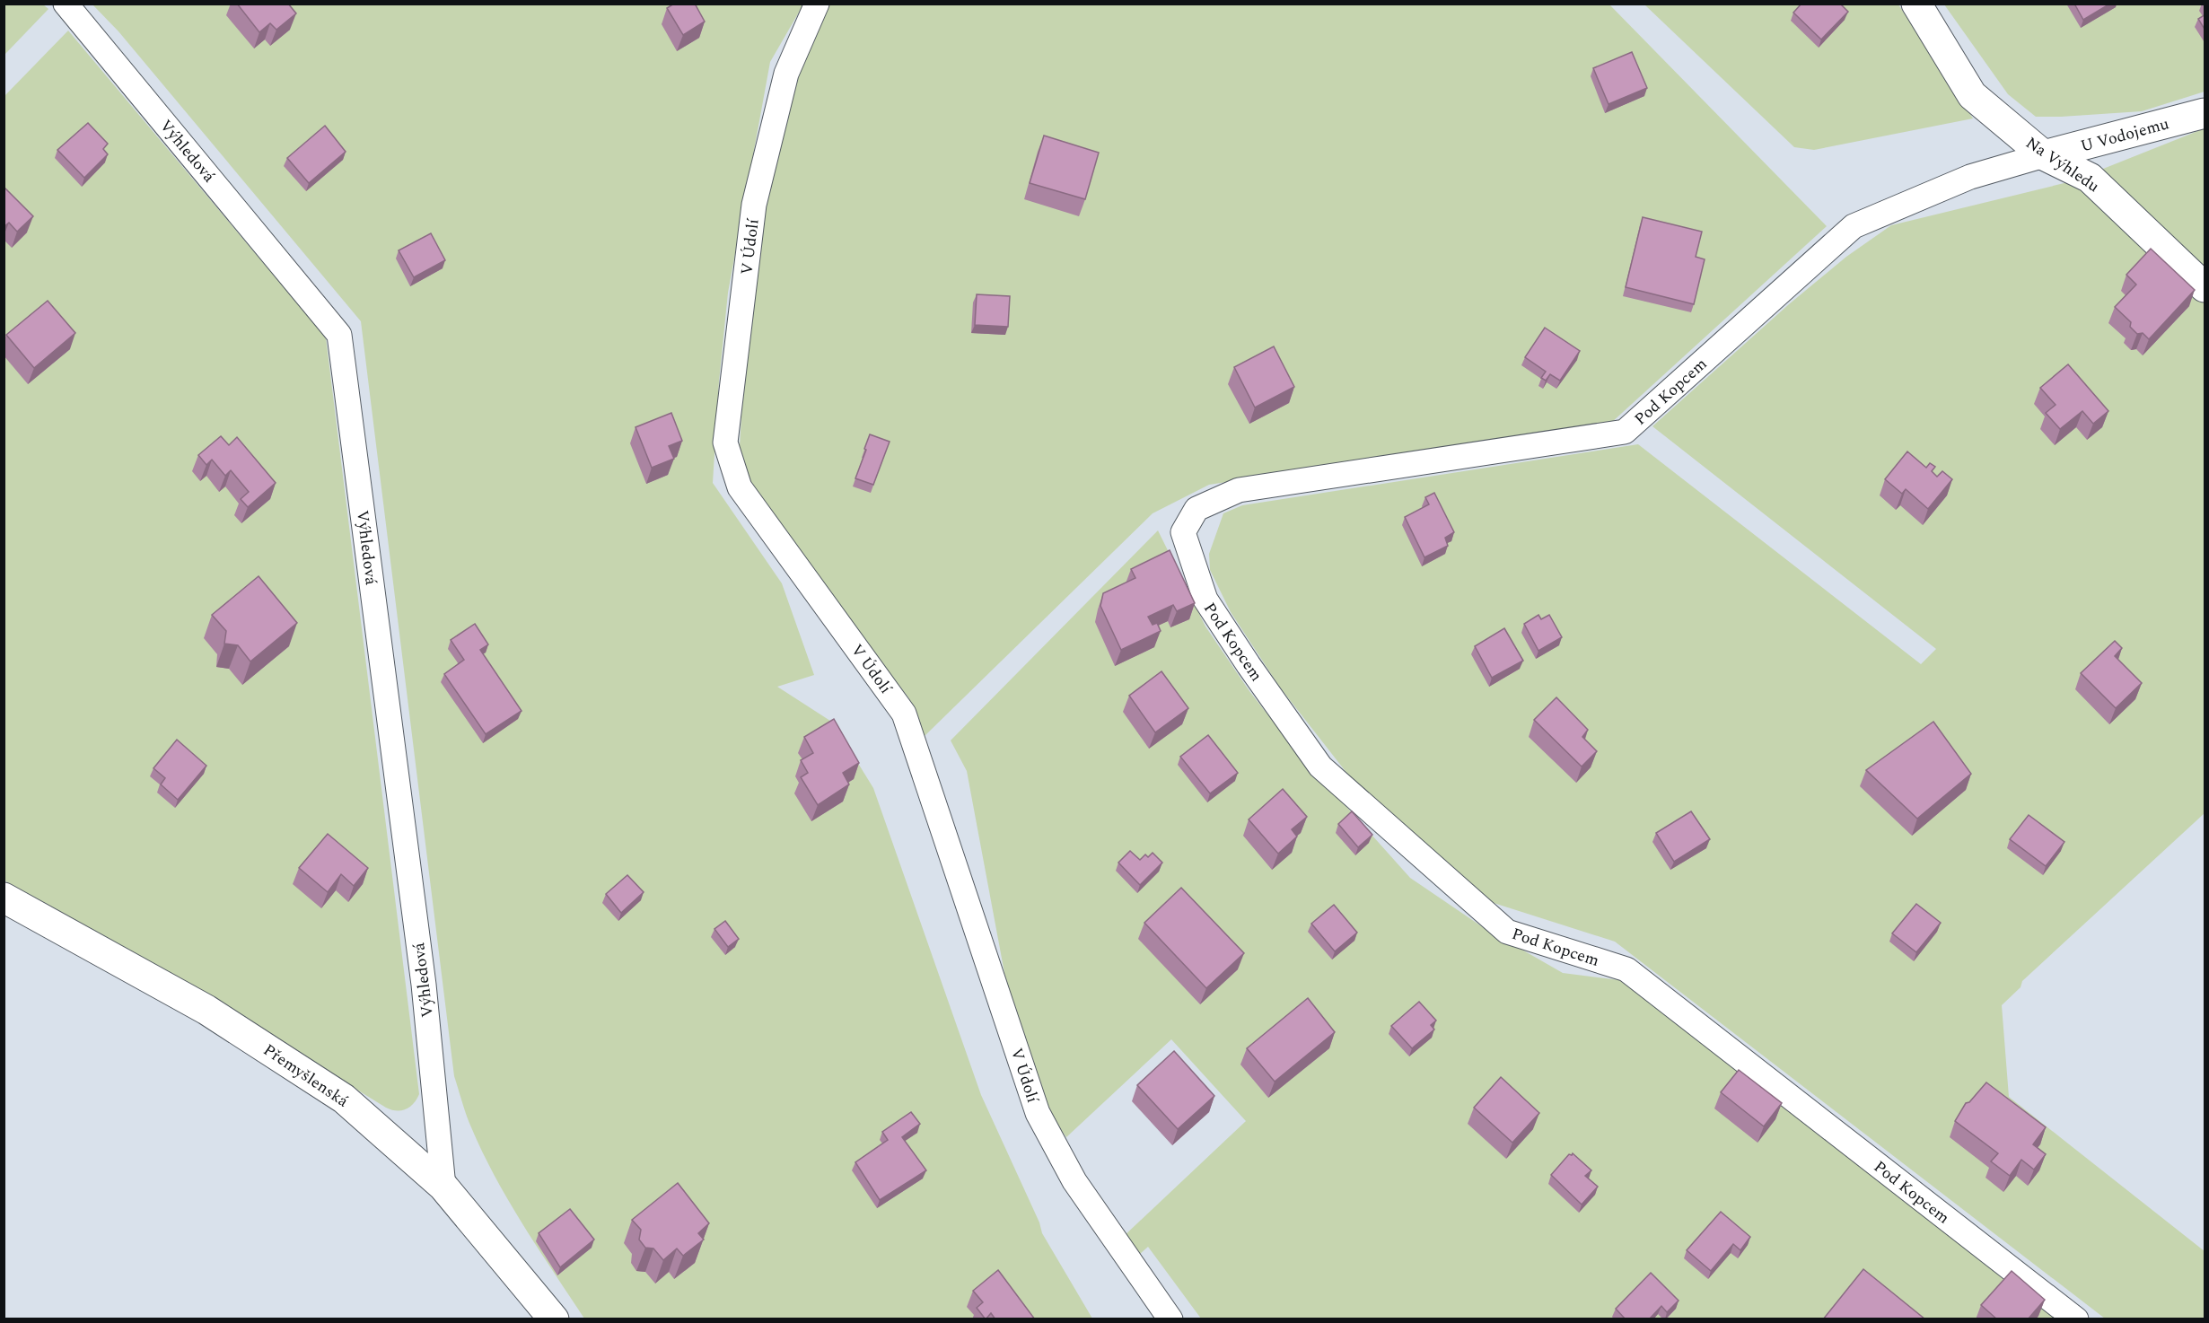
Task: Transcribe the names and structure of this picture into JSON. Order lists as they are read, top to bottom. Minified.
{"streets":{"street":["U Vodojemu","Na Výhledu","Přemyšlenská"],"lane":["Výhledová","V Údolí","Pod Kopcem"]},"crossings":[["U Vodojemu","Na Výhledu"],["U Vodojemu","Pod Kopcem"],["Výhledová","Přemyšlenská"],["Na Výhledu","Pod Kopcem"]]}
